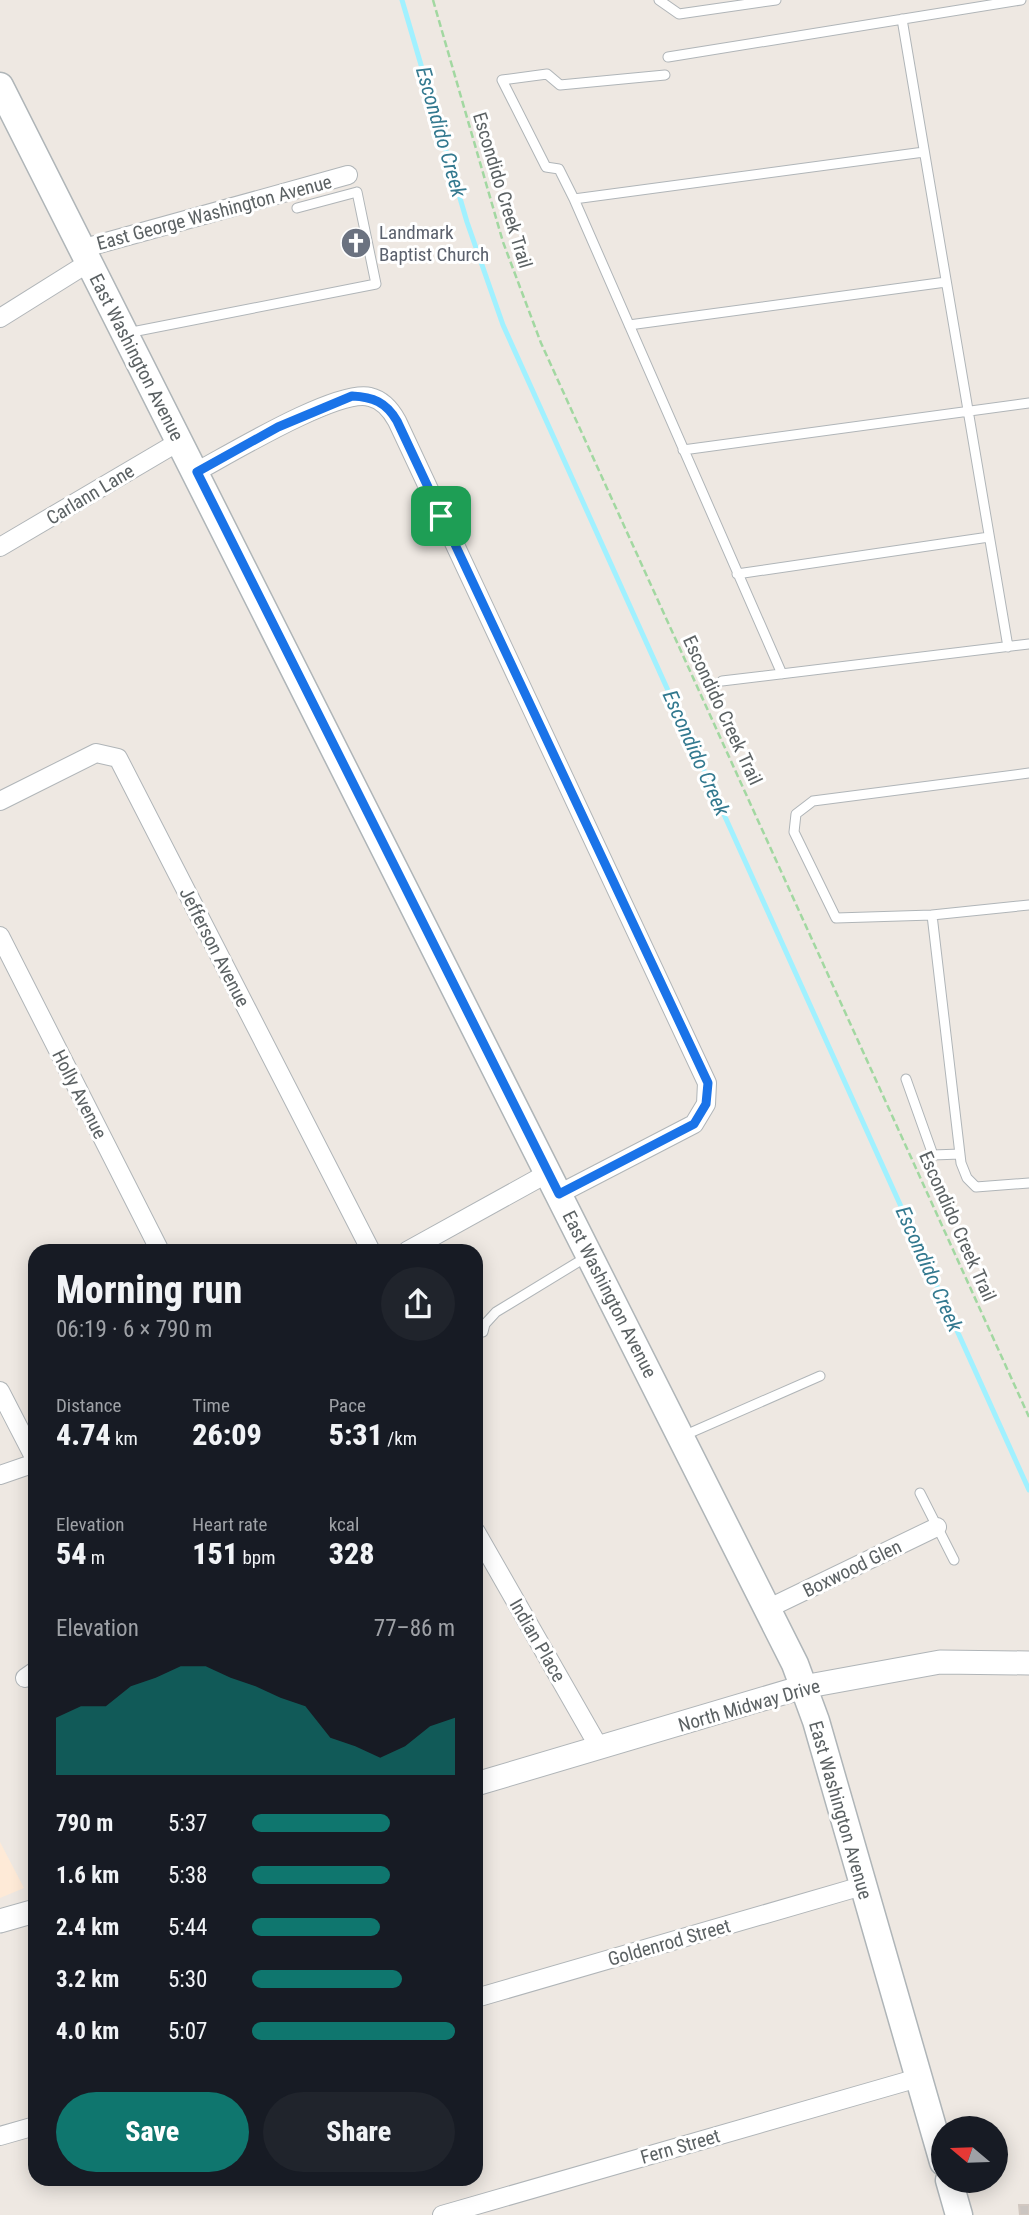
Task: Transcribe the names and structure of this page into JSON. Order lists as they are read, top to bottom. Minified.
{"streets":{"main road":["East Washington Avenue"],"street":["East George Washington Avenue","Carlann Lane","Jefferson Avenue","Holly Avenue","Boxwood Glen","Indian Place","North Midway Drive","Goldenrod Street","Fern Street"],"path":["Escondido Creek Trail"]},"crossings":[["East George Washington Avenue","East Washington Avenue"],["East Washington Avenue","Carlann Lane"],["East Washington Avenue","Boxwood Glen"],["East Washington Avenue","North Midway Drive"],["East Washington Avenue","Goldenrod Street"],["East Washington Avenue","Fern Street"],["Indian Place","North Midway Drive"]],"water":["Escondido Creek"],"places":{"church":["Landmark Baptist Church"]},"north":"left","page":{"heading":["Morning run","06:19 · 6 × 790 m"],"stats":[["Distance","4.74 km"],["Time","26:09"],["Pace","5:31 /km"],["Elevation","54 m"],["Heart rate","151 bpm"],["kcal","328"]],"chart":["Elevation","77–86 m"],"list":[{"name":"790 m","note":"5:37"},{"name":"1.6 km","note":"5:38"},{"name":"2.4 km","note":"5:44"},{"name":"3.2 km","note":"5:30"},{"name":"4.0 km","note":"5:07"}],"buttons":["Save","Share"]}}
